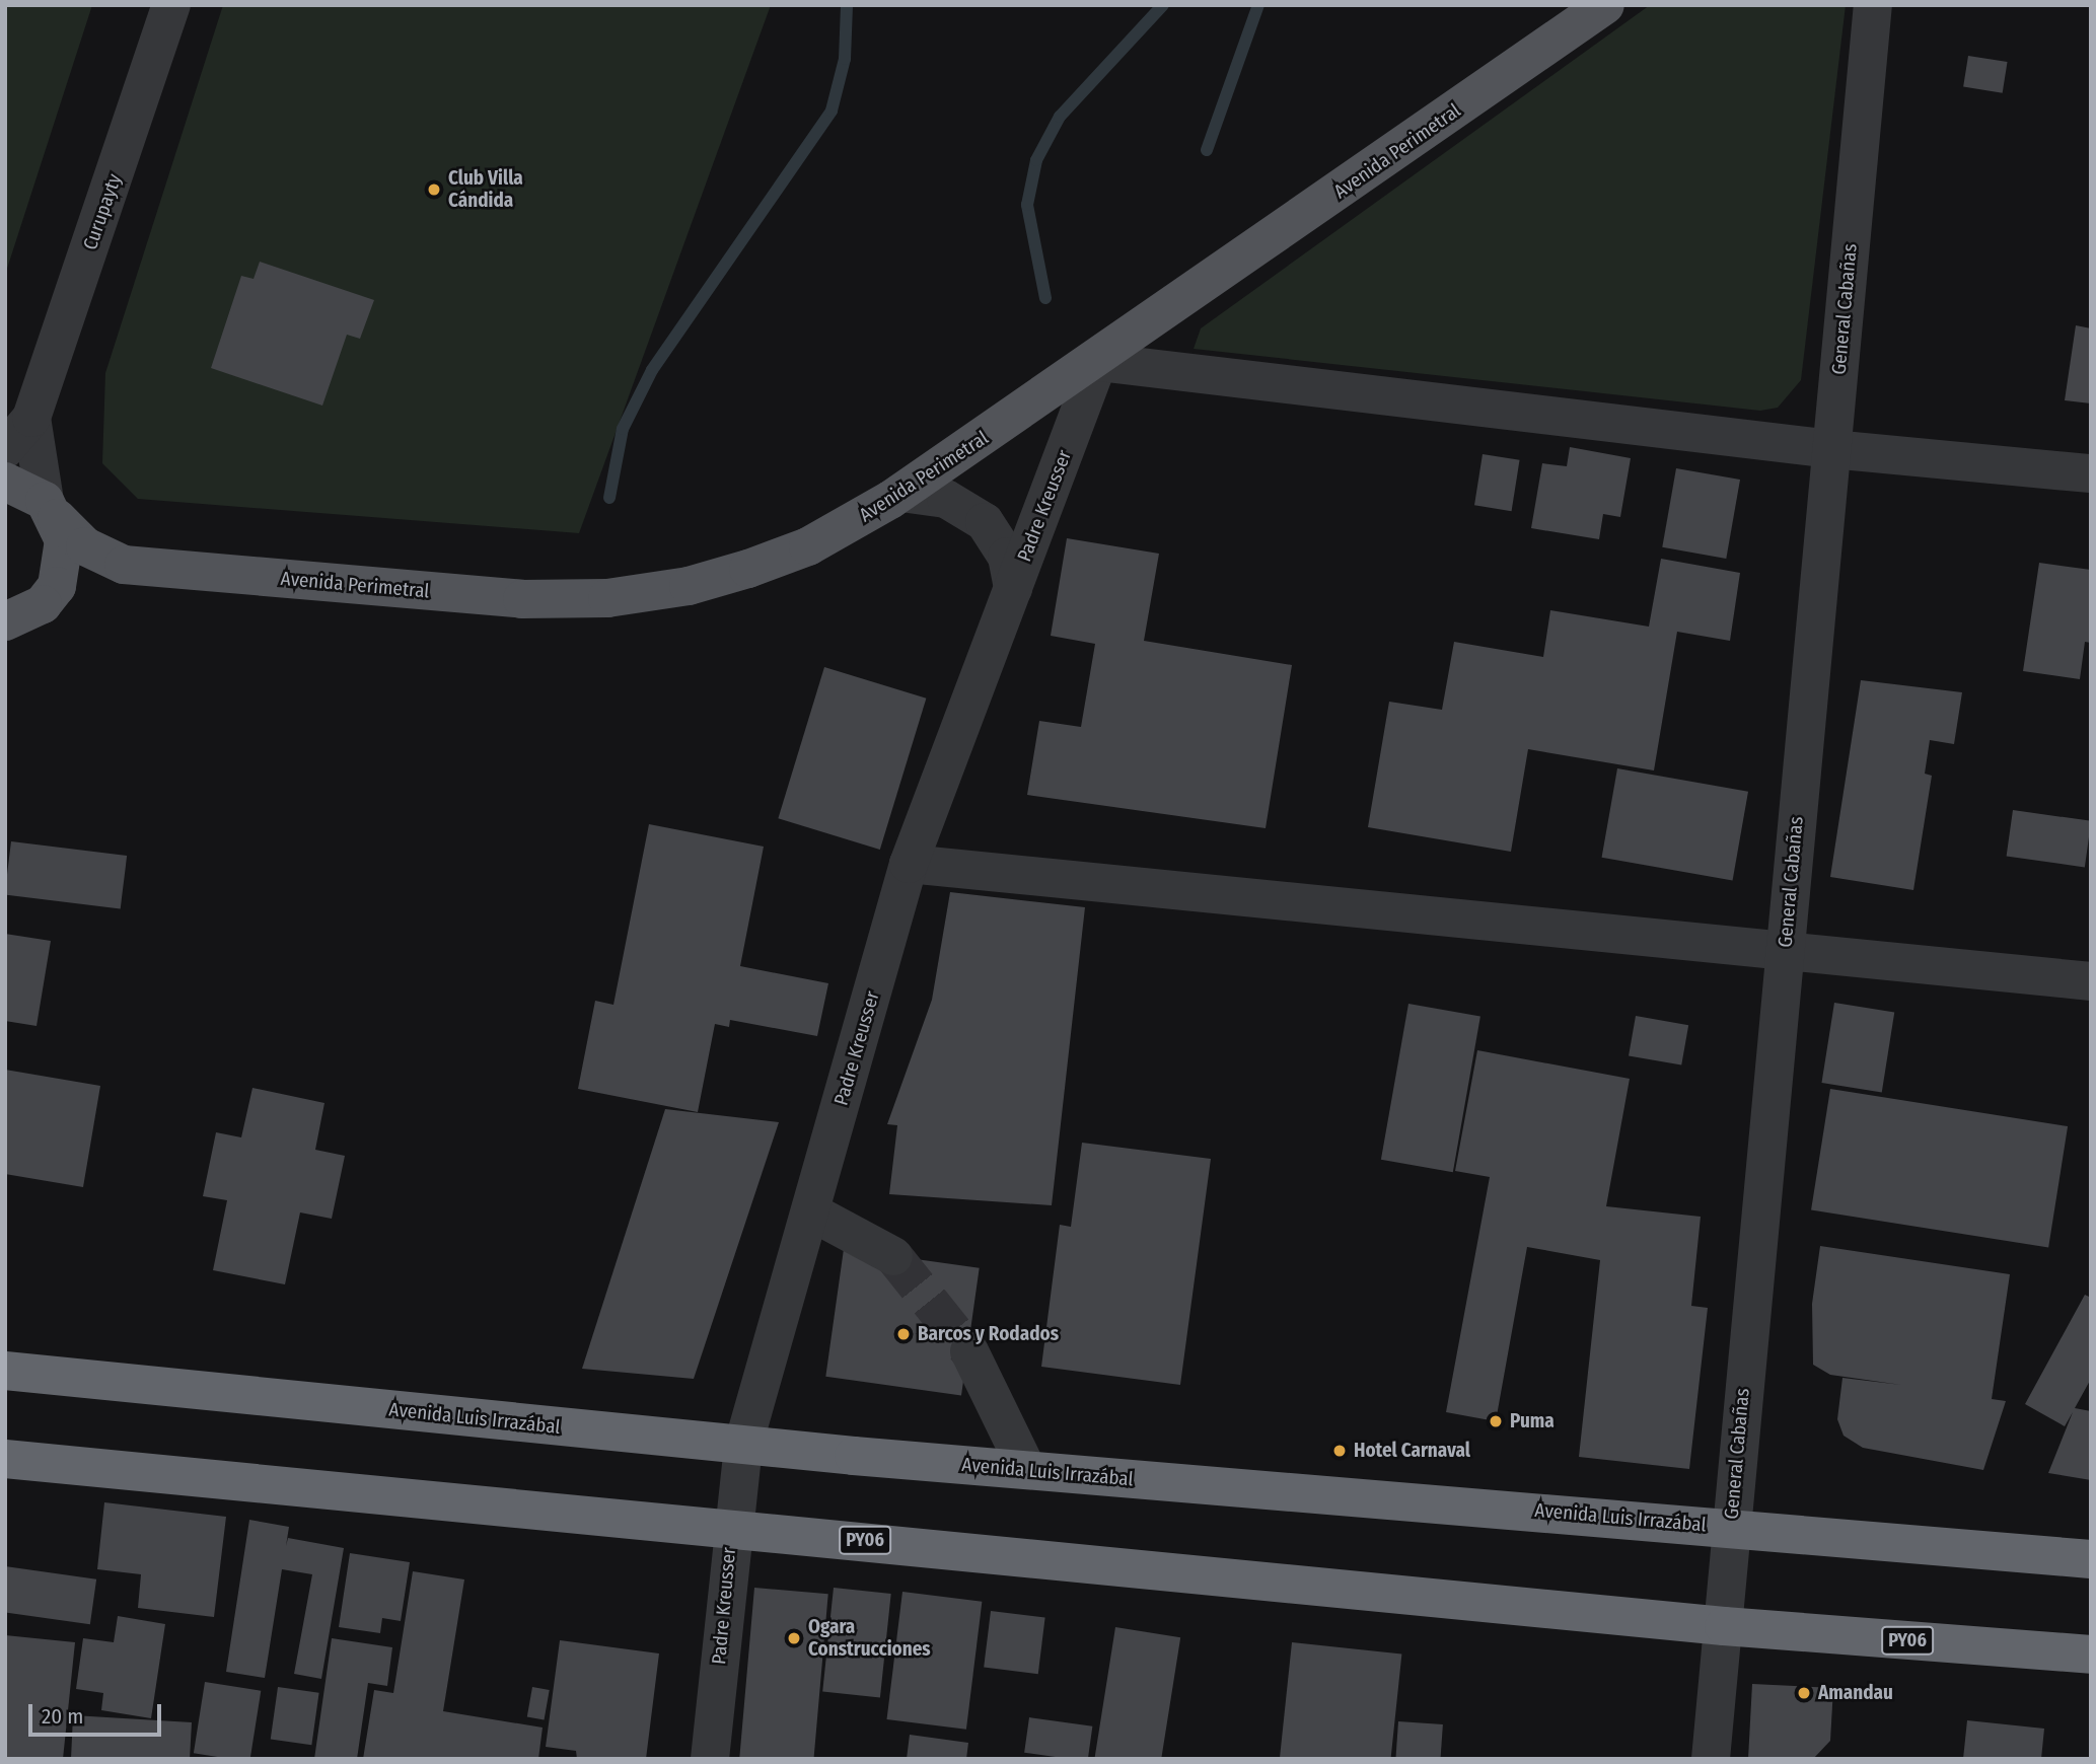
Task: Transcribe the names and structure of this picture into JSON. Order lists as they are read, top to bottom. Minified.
{"streets":{"highway":["Avenida Luis Irrazábal","PY06"],"main road":["Avenida Perimetral"],"street":["Curupayty","General Cabañas","Padre Kreusser"]},"crossings":[["Avenida Perimetral","Curupayty"],["Avenida Perimetral","Padre Kreusser"],["General Cabañas","Avenida Luis Irrazábal"],["General Cabañas","PY06"],["Padre Kreusser","Avenida Luis Irrazábal"],["Padre Kreusser","PY06"]],"places":["Club Villa Cándida","Barcos y Rodados","Puma","Hotel Carnaval","Ogara Construcciones","Amandau"],"scale_bar":"20 m"}
